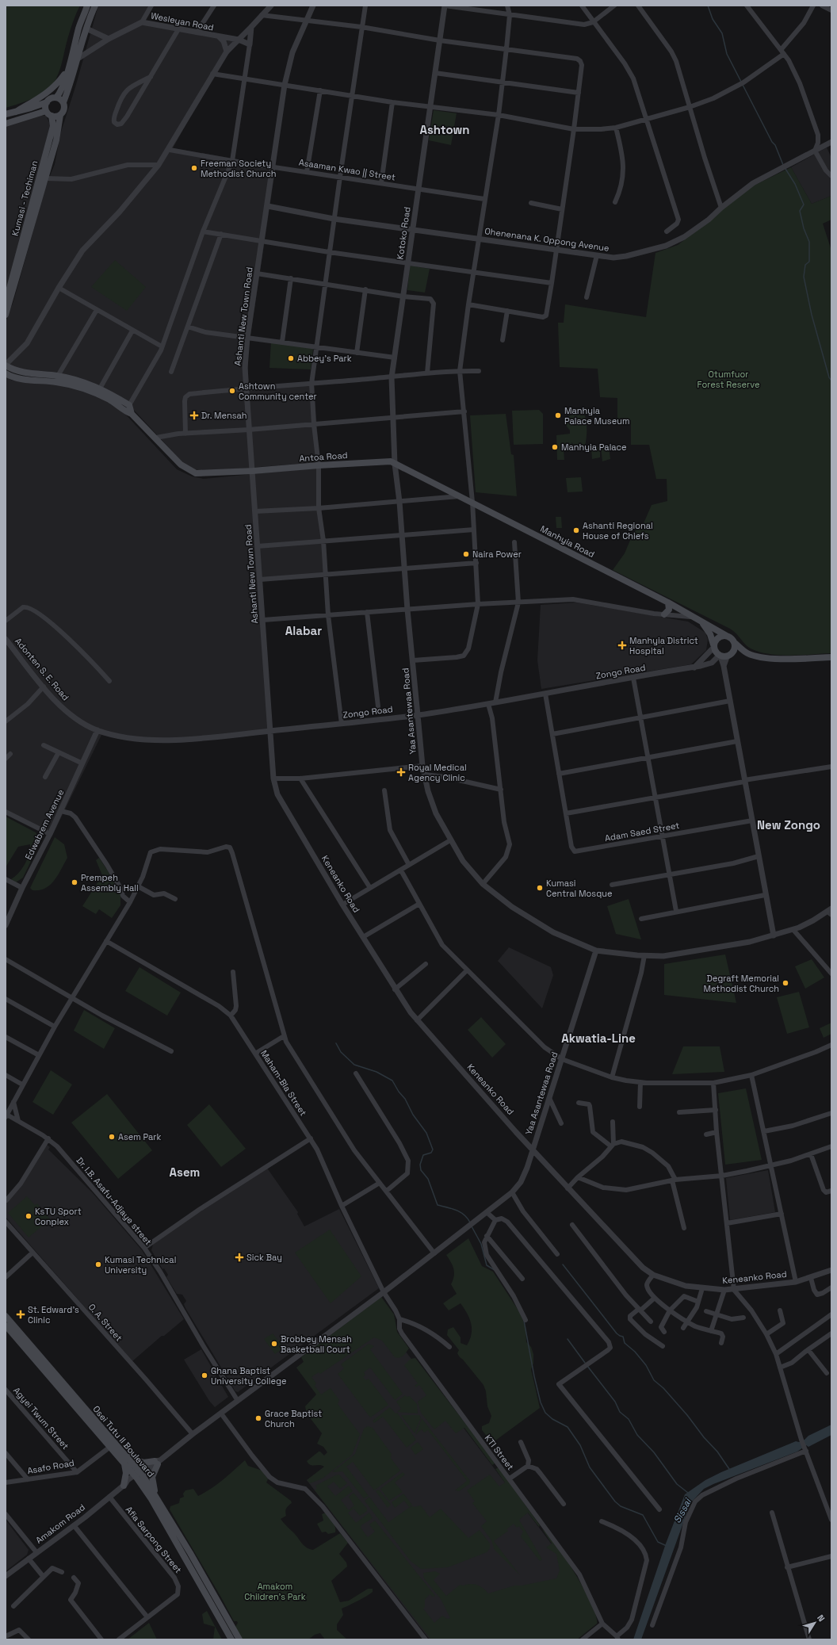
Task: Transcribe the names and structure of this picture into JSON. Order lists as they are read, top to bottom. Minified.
{"streets":{"main road":["Kumasi - Techiman","Antoa Road","Manhyia Road","Osei Tutu II Boulevard"],"street":["Wesleyan Road","Asaaman Kwao || Street","Kotoko Road","Ohenenana K. Oppong Avenue","Ashanti New Town Road","Adonten S. E. Road","Zongo Road","Yaa Asantewaa Road","Edwabrem Avenue","Adam Saed Street","Keneanko Road","Maham-Bla Street","Dr. I.B. Asafu-Adjaye street","O. A. Street","Agyei Twum Street","KTI Street","Asafo Road","Amakom Road","Afia Sarpong Street"]},"crossings":[["Asaaman Kwao || Street","Kotoko Road"],["Asaaman Kwao || Street","Ashanti New Town Road"],["Kotoko Road","Ohenenana K. Oppong Avenue"],["Kotoko Road","Antoa Road"],["Kotoko Road","Manhyia Road"],["Kotoko Road","Yaa Asantewaa Road"],["Ohenenana K. Oppong Avenue","Ashanti New Town Road"],["Ashanti New Town Road","Antoa Road"],["Ashanti New Town Road","Zongo Road"],["Ashanti New Town Road","Keneanko Road"],["Antoa Road","Manhyia Road"],["Antoa Road","Yaa Asantewaa Road"],["Manhyia Road","Yaa Asantewaa Road"],["Adonten S. E. Road","Zongo Road"],["Adonten S. E. Road","Edwabrem Avenue"],["Zongo Road","Yaa Asantewaa Road"],["Zongo Road","Edwabrem Avenue"],["Zongo Road","Keneanko Road"],["Yaa Asantewaa Road","Keneanko Road"],["Yaa Asantewaa Road","Maham-Bla Street"],["Yaa Asantewaa Road","Dr. I.B. Asafu-Adjaye street"],["Yaa Asantewaa Road","KTI Street"],["Yaa Asantewaa Road","Amakom Road"],["Maham-Bla Street","KTI Street"],["Dr. I.B. Asafu-Adjaye street","Amakom Road"],["O. A. Street","Amakom Road"],["Agyei Twum Street","Asafo Road"],["Osei Tutu II Boulevard","Asafo Road"],["Osei Tutu II Boulevard","Amakom Road"],["Amakom Road","Afia Sarpong Street"]],"districts":["Ashtown","Alabar","New Zongo","Akwatia-Line","Asem"],"water":["Sissai"],"parks":["Otumfuor Forest Reserve","Amakom Children's Park"],"places":{"other":["Freeman Society Methodist Church","Abbey's Park","Ashtown Community center","Manhyia Palace Museum","Manhyia Palace","Ashanti Regional House of Chiefs","Naira Power","Prempeh Assembly Hall","Kumasi Central Mosque","Degraft Memorial Methodist Church","Asem Park","KsTU Sport Conplex","Kumasi Technical University","Brobbey Mensah Basketball Court","Ghana Baptist University College","Grace Baptist Church"],"health":["Dr. Mensah","Manhyia District Hospital","Royal Medical Agency Clinic","Sick Bay","St. Edward's Clinic"]},"north":"top right"}
